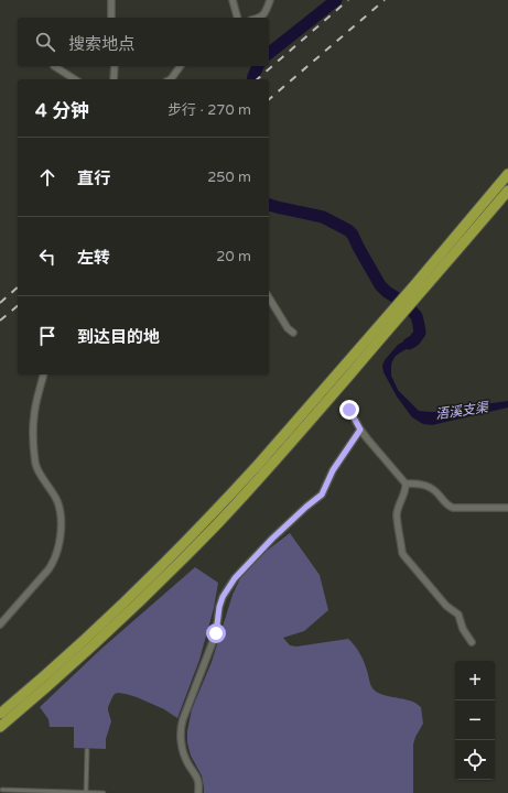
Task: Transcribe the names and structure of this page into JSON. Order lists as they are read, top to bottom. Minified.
{"water":["浯溪支渠"],"page":{"search":"搜索地点","heading":["4 分钟","步行 · 270 m"],"list":[["直行","250 m"],["左转","20 m"],"到达目的地"],"map_buttons":["+","−"]}}
